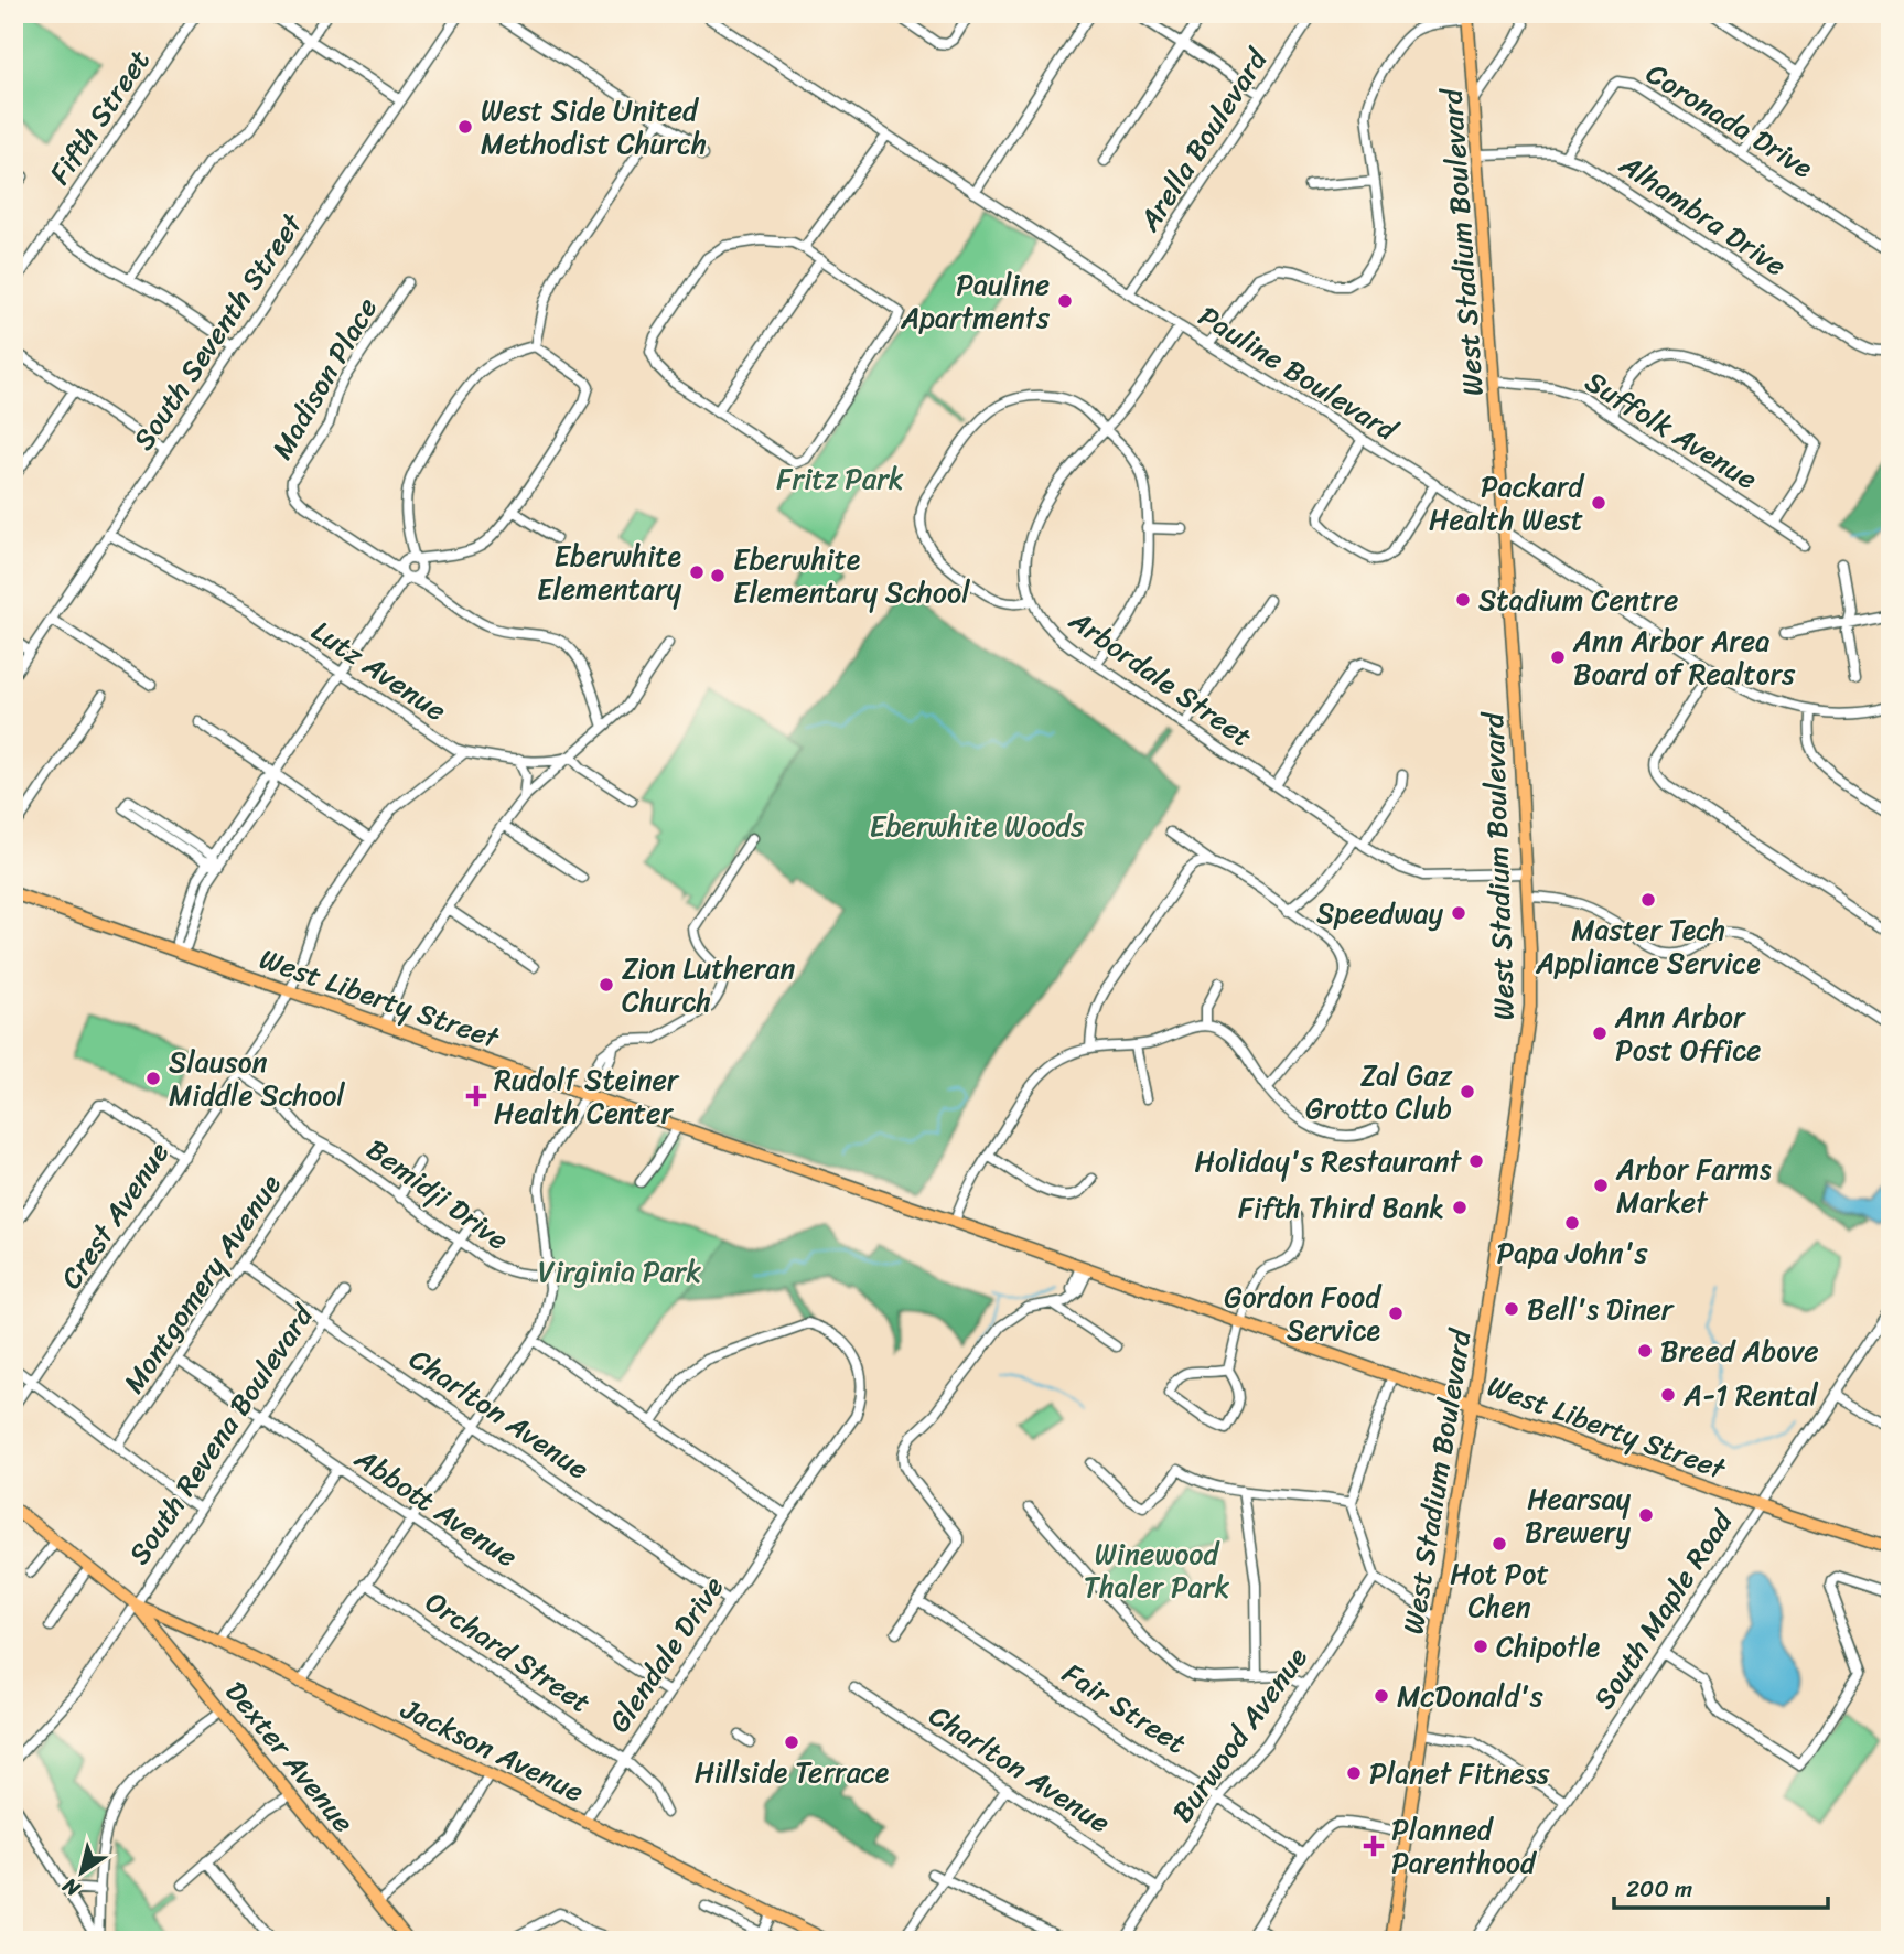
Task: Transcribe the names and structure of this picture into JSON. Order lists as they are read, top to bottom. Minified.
{"streets":{"main road":["West Stadium Boulevard","West Liberty Street","Jackson Avenue","Dexter Avenue"],"street":["Fifth Street","Coronada Drive","Arella Boulevard","Alhambra Drive","South Seventh Street","Pauline Boulevard","Madison Place","Suffolk Avenue","Lutz Avenue","Arbordale Street","Bemidji Drive","Crest Avenue","Montgomery Avenue","Charlton Avenue","South Revena Boulevard","Abbott Avenue","South Maple Road","Orchard Street","Glendale Drive","Fair Street","Burwood Avenue"]},"crossings":[["Coronada Drive","Alhambra Drive"],["Arella Boulevard","Pauline Boulevard"],["Alhambra Drive","West Stadium Boulevard"],["West Stadium Boulevard","Pauline Boulevard"],["West Stadium Boulevard","Suffolk Avenue"],["West Stadium Boulevard","Arbordale Street"],["West Stadium Boulevard","West Liberty Street"],["South Seventh Street","Lutz Avenue"],["Pauline Boulevard","Arbordale Street"],["Lutz Avenue","Crest Avenue"],["West Liberty Street","Crest Avenue"],["West Liberty Street","South Maple Road"],["Bemidji Drive","Crest Avenue"],["Bemidji Drive","Montgomery Avenue"],["Montgomery Avenue","Charlton Avenue"],["Montgomery Avenue","Abbott Avenue"],["Charlton Avenue","South Revena Boulevard"],["Charlton Avenue","Glendale Drive"],["Charlton Avenue","Burwood Avenue"],["South Revena Boulevard","Abbott Avenue"],["South Revena Boulevard","Jackson Avenue"],["South Revena Boulevard","Dexter Avenue"],["Abbott Avenue","Glendale Drive"],["Orchard Street","Glendale Drive"],["Glendale Drive","Jackson Avenue"],["Fair Street","Burwood Avenue"],["Jackson Avenue","Dexter Avenue"]],"parks":["Fritz Park","Eberwhite Woods","Virginia Park","Winewood Thaler Park"],"places":{"other":["West Side United Methodist Church","Pauline Apartments","Packard Health West","Eberwhite Elementary","Eberwhite Elementary School","Stadium Centre","Ann Arbor Area Board of Realtors","Master Tech Appliance Service","Speedway","Zion Lutheran Church","Ann Arbor Post Office","Slauson Middle School","Zal Gaz Grotto Club","Holiday's Restaurant","Arbor Farms Market","Fifth Third Bank","Papa John's","Bell's Diner","Gordon Food Service","Breed Above","A-1 Rental","Hearsay Brewery","Hot Pot Chen","Chipotle","McDonald's","Hillside Terrace","Planet Fitness"],"health":["Rudolf Steiner Health Center","Planned Parenthood"]},"scale_bar":"200 m","north":"bottom left"}
